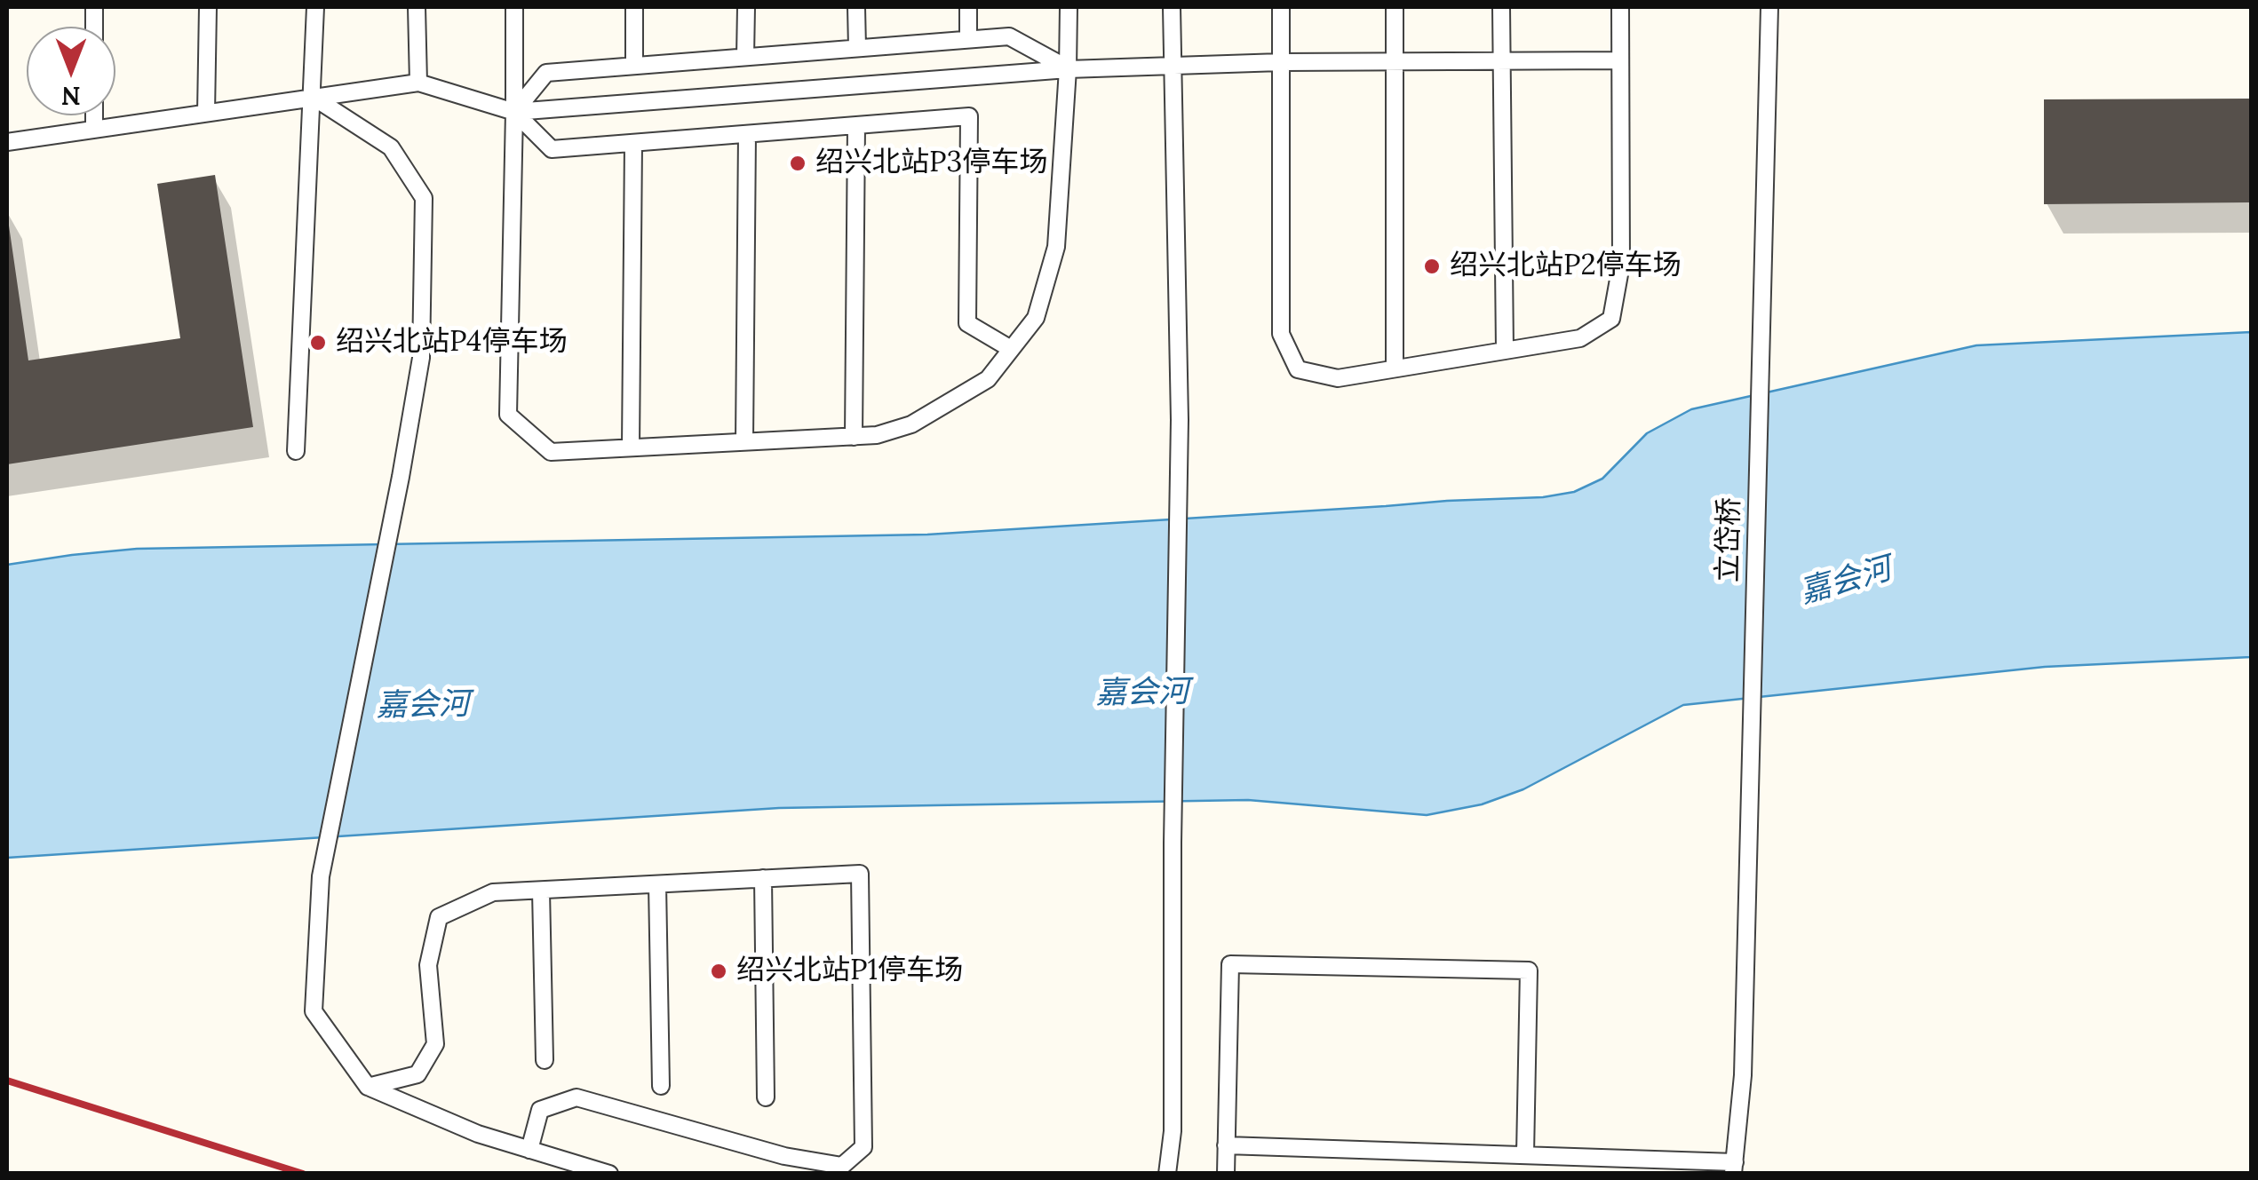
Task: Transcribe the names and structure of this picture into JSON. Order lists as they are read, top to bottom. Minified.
{"streets":{"lane":["立岱桥"]},"water":["嘉会河"],"places":["绍兴北站P3停车场","绍兴北站P2停车场","绍兴北站P4停车场","绍兴北站P1停车场"],"north":"bottom"}
